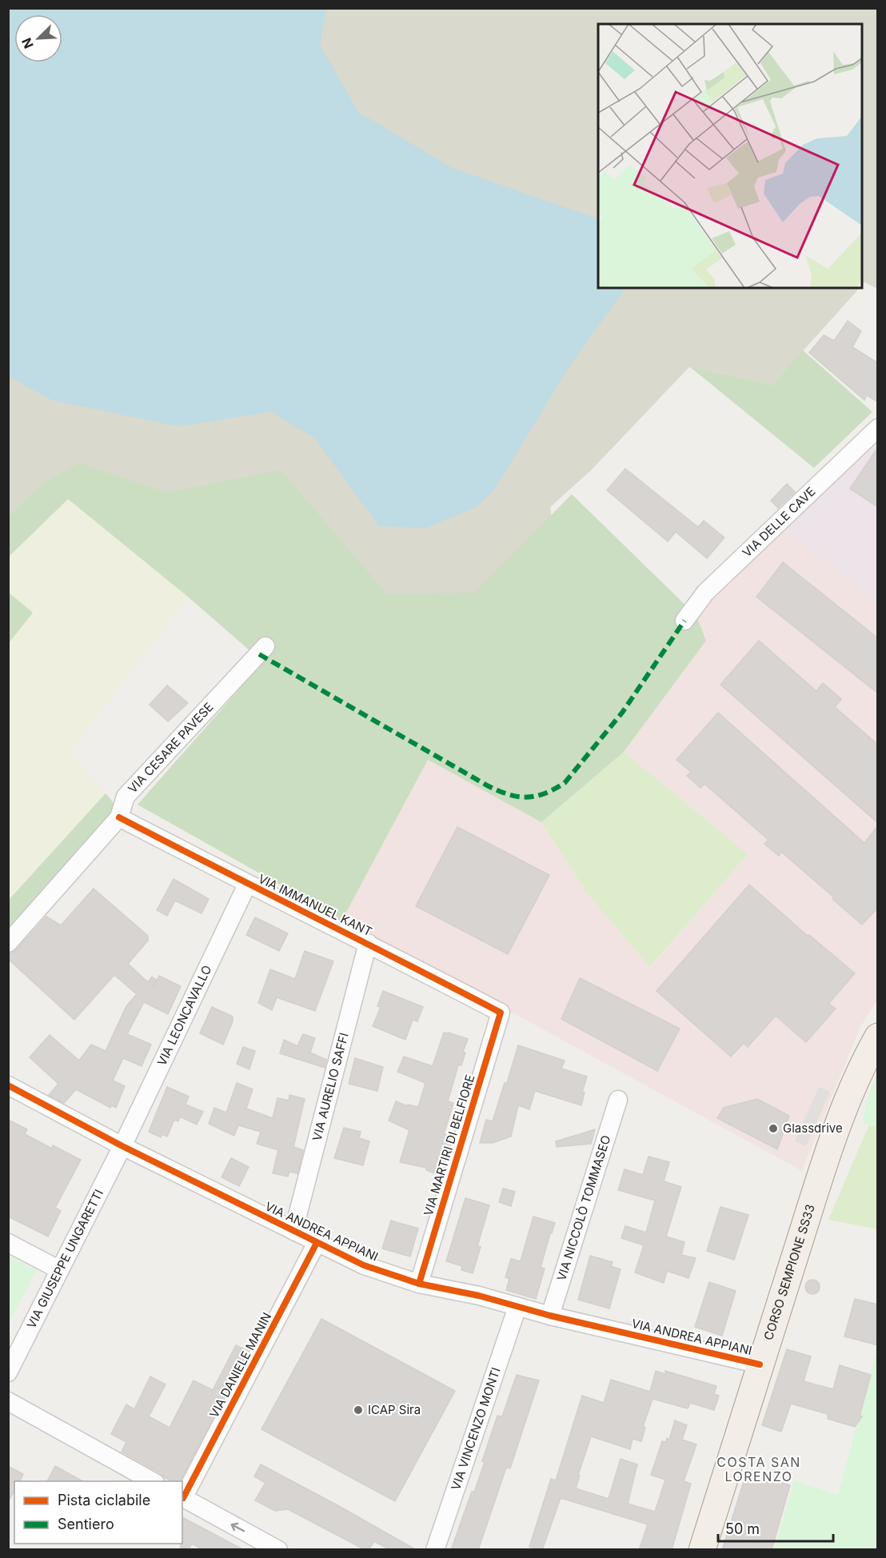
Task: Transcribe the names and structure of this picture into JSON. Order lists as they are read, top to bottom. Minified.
{"streets":{"main road":["CORSO SEMPIONE SS33"],"street":["VIA DELLE CAVE","VIA CESARE PAVESE","VIA IMMANUEL KANT","VIA LEONCAVALLO","VIA AURELIO SAFFI","VIA MARTIRI DI BELFIORE","VIA NICCOLÒ TOMMASEO","VIA ANDREA APPIANI","VIA GIUSEPPE UNGARETTI","VIA DANIELE MANIN","VIA VINCENZO MONTI"]},"crossings":[["VIA CESARE PAVESE","VIA IMMANUEL KANT"],["VIA IMMANUEL KANT","VIA LEONCAVALLO"],["VIA IMMANUEL KANT","VIA AURELIO SAFFI"],["VIA IMMANUEL KANT","VIA MARTIRI DI BELFIORE"],["VIA LEONCAVALLO","VIA ANDREA APPIANI"],["VIA LEONCAVALLO","VIA GIUSEPPE UNGARETTI"],["VIA AURELIO SAFFI","VIA ANDREA APPIANI"],["VIA MARTIRI DI BELFIORE","VIA ANDREA APPIANI"],["VIA NICCOLÒ TOMMASEO","VIA ANDREA APPIANI"],["VIA ANDREA APPIANI","VIA GIUSEPPE UNGARETTI"],["VIA ANDREA APPIANI","CORSO SEMPIONE SS33"],["VIA ANDREA APPIANI","VIA DANIELE MANIN"],["VIA ANDREA APPIANI","VIA VINCENZO MONTI"]],"districts":["COSTA SAN LORENZO"],"places":["Glassdrive","ICAP Sira"],"legend":["Pista ciclabile","Sentiero"],"scale_bar":"50 m","north":"bottom left"}
